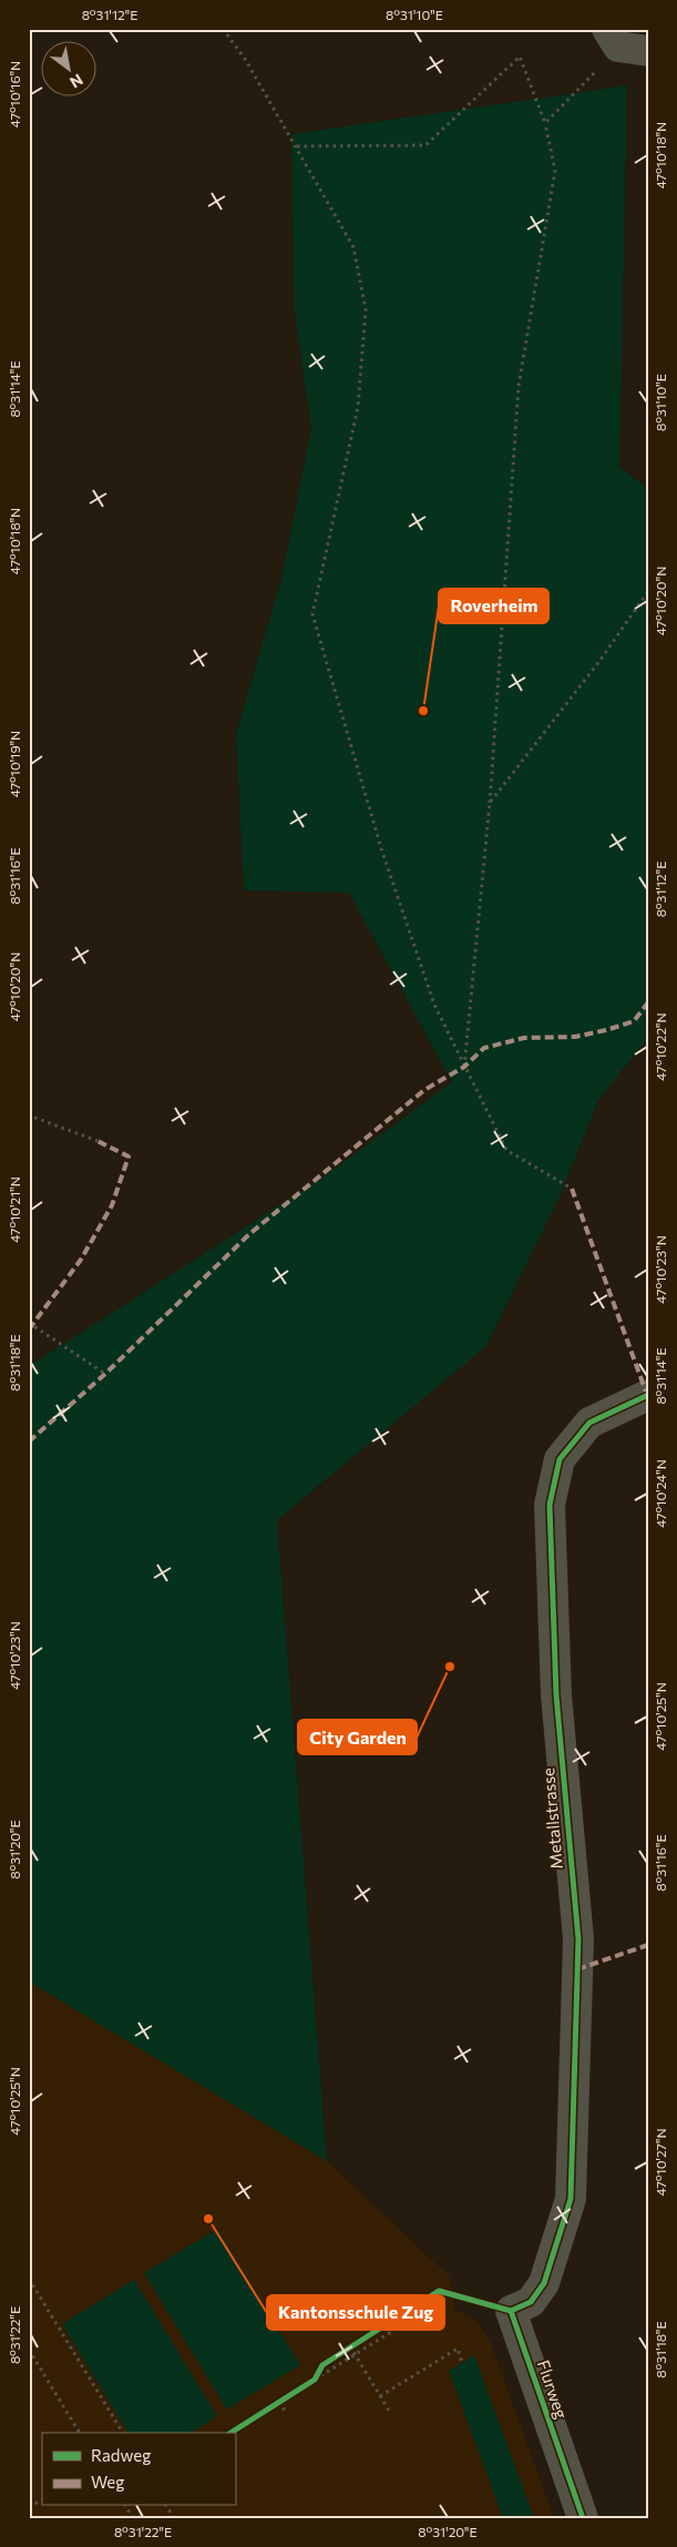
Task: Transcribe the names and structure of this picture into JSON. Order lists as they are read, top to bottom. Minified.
{"streets":{"street":["Metallstrasse","Flurweg"]},"crossings":[["Metallstrasse","Flurweg"]],"places":["Roverheim","City Garden","Kantonsschule Zug"],"legend":["Radweg","Weg"],"north":"bottom right","coordinates":["8°31'12\"E","8°31'10\"E","47°10'16\"N","47°10'18\"N","8°31'14\"E","47°10'20\"N","47°10'19\"N","8°31'16\"E","47°10'22\"N","47°10'21\"N","47°10'23\"N","8°31'18\"E","47°10'24\"N","47°10'25\"N","8°31'20\"E","47°10'27\"N","8°31'22\"E"]}
